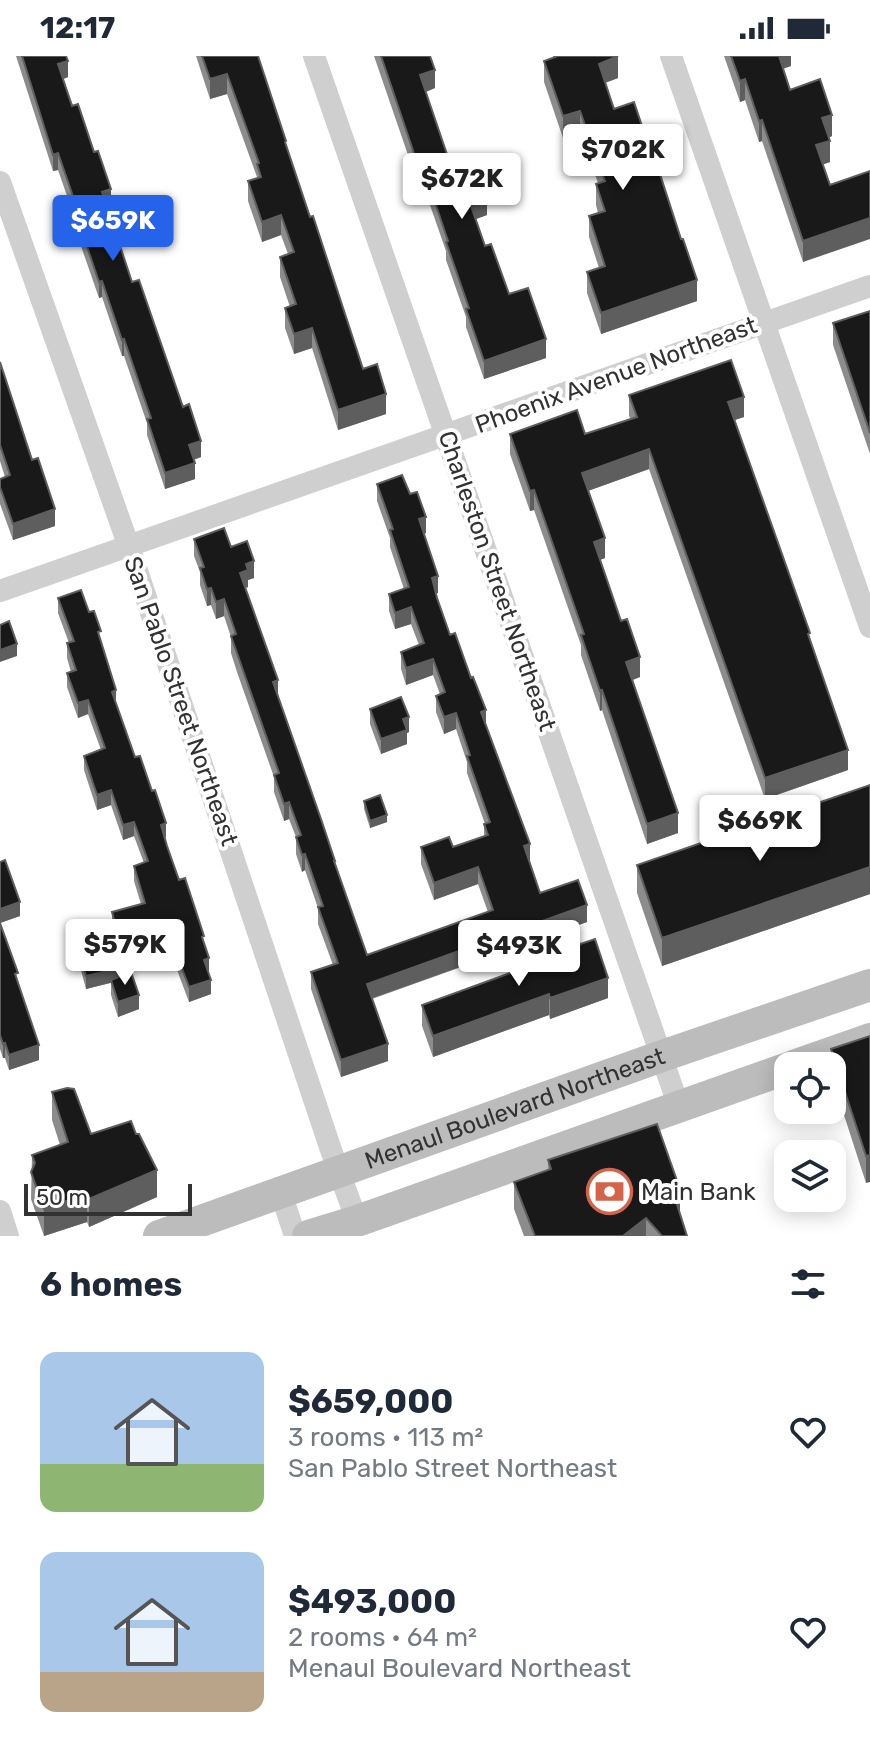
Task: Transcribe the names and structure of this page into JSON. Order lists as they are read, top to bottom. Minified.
{"streets":{"main road":["Menaul Boulevard Northeast"],"street":["Phoenix Avenue Northeast","Charleston Street Northeast","San Pablo Street Northeast"]},"crossings":[["Phoenix Avenue Northeast","Charleston Street Northeast"],["Phoenix Avenue Northeast","San Pablo Street Northeast"],["Charleston Street Northeast","Menaul Boulevard Northeast"],["San Pablo Street Northeast","Menaul Boulevard Northeast"]],"places":{"bank":["Main Bank"]},"scale_bar":"50 m","page":{"status":"12:17","price":["$702K","$672K","$659K","$669K","$579K","$493K"],"scale":"50 m","heading":"6 homes","list":[{"name":"$659,000","note":"3 rooms · 113 m² · San Pablo Street Northeast"},{"name":"$493,000","note":"2 rooms · 64 m² · Menaul Boulevard Northeast"}]}}
